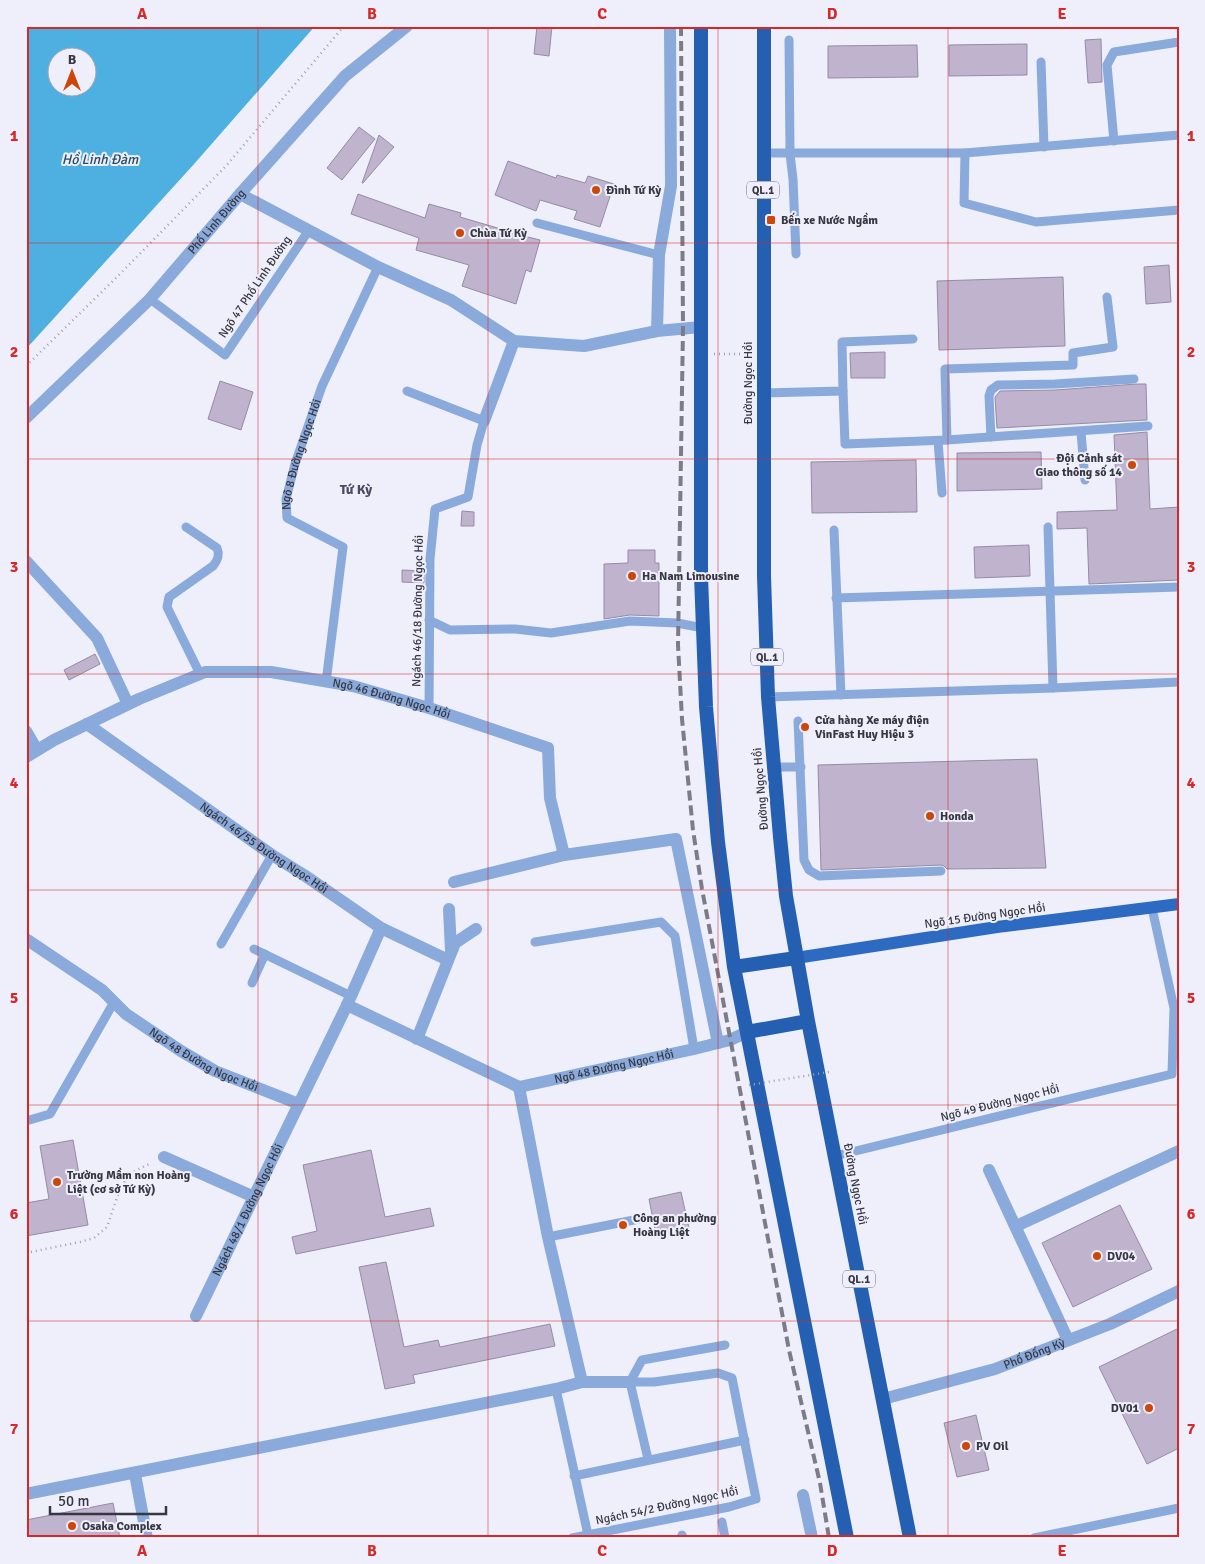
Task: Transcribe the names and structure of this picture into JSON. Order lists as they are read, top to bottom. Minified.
{"streets":{"highway":["QL.1","Đường Ngọc Hồi"],"main road":["Ngõ 15 Đường Ngọc Hồi"],"street":["Phố Linh Đường","Ngõ 46 Đường Ngọc Hồi","Ngách 46/55 Đường Ngọc Hồi","Ngõ 48 Đường Ngọc Hồi","Ngách 48/1 Đường Ngọc Hồi","Phố Đống Kỳ"],"lane":["Ngõ 47 Phố Linh Đường","Ngõ 8 Đường Ngọc Hồi","Ngách 46/18 Đường Ngọc Hồi","Ngõ 49 Đường Ngọc Hồi","Ngách 54/2 Đường Ngọc Hồi"]},"crossings":[["Phố Linh Đường","Ngõ 47 Phố Linh Đường"],["Đường Ngọc Hồi","Ngõ 15 Đường Ngọc Hồi"],["Đường Ngọc Hồi","Ngõ 49 Đường Ngọc Hồi"],["Đường Ngọc Hồi","Phố Đống Kỳ"],["Ngõ 8 Đường Ngọc Hồi","Ngõ 46 Đường Ngọc Hồi"],["Ngách 46/18 Đường Ngọc Hồi","Ngõ 46 Đường Ngọc Hồi"],["Ngõ 46 Đường Ngọc Hồi","Ngách 46/55 Đường Ngọc Hồi"],["Ngõ 15 Đường Ngọc Hồi","Ngõ 49 Đường Ngọc Hồi"],["Ngõ 48 Đường Ngọc Hồi","Ngách 48/1 Đường Ngọc Hồi"]],"districts":["Tứ Kỳ"],"water":["Hồ Linh Đàm"],"places":{"other":["Đình Tứ Kỳ","Chùa Tứ Kỳ","Đội Cảnh sát Giao thông số 14","Ha Nam Limousine","Cửa hàng Xe máy điện VinFast Huy Hiệu 3","Honda","Trường Mầm non Hoàng Liệt (cơ sở Tứ Kỳ)","Công an phường Hoàng Liệt","DV04","DV01","PV Oil","Osaka Complex"],"transit":["Bến xe Nước Ngầm"]},"scale_bar":"50 m","north":"top","grid":{"columns":["A","B","C","D","E"],"rows":["1","2","3","4","5","6","7"]}}
